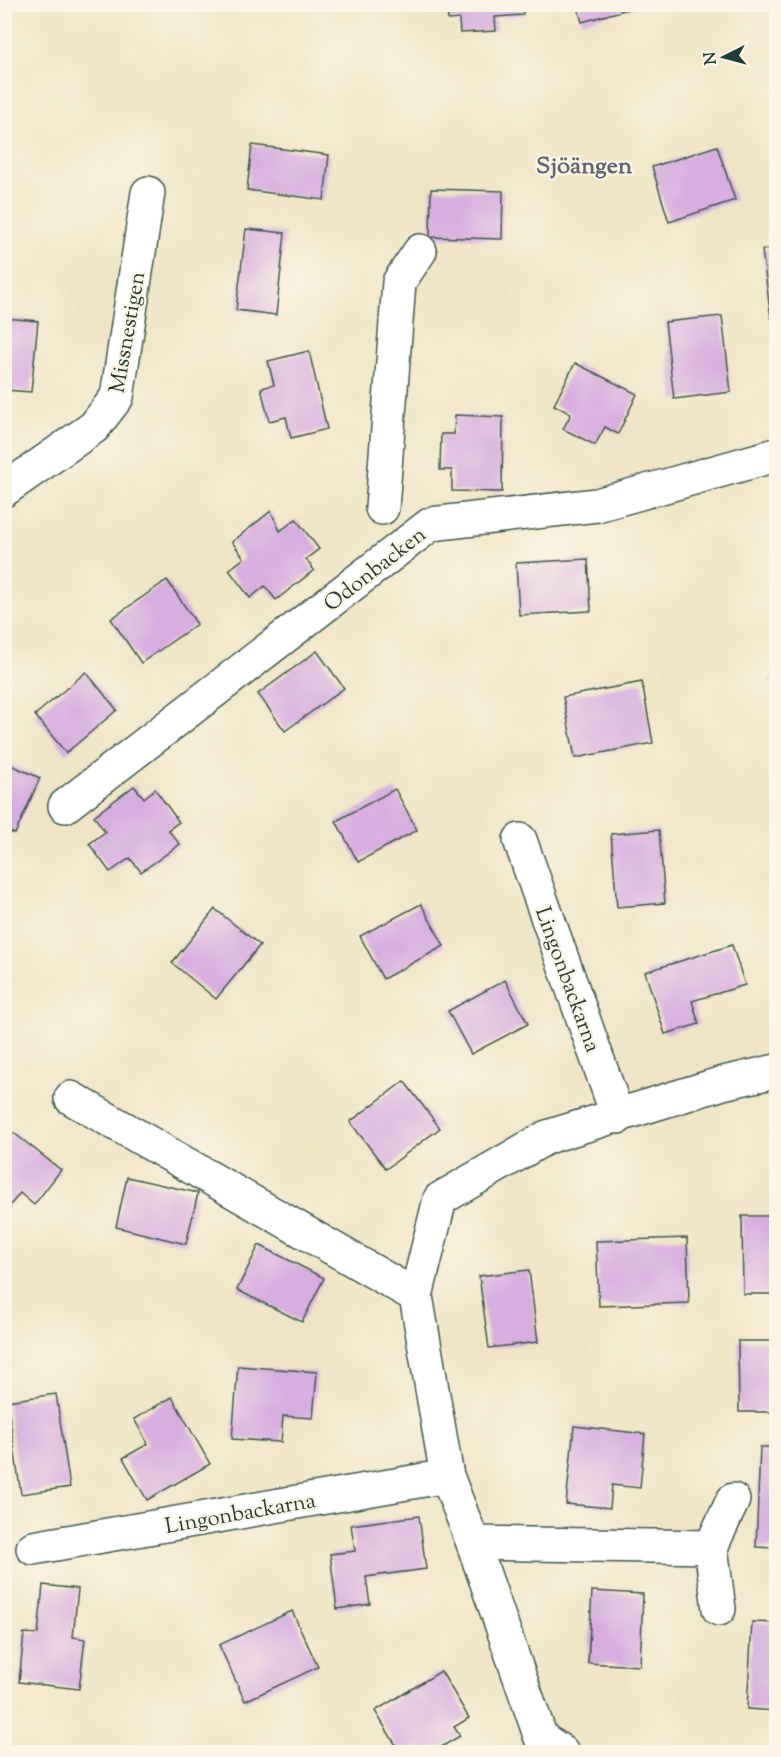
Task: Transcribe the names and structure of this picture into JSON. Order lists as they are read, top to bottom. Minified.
{"streets":{"street":["Missnestigen","Odonbacken","Lingonbackarna"]},"districts":["Sjöängen"],"north":"left"}
